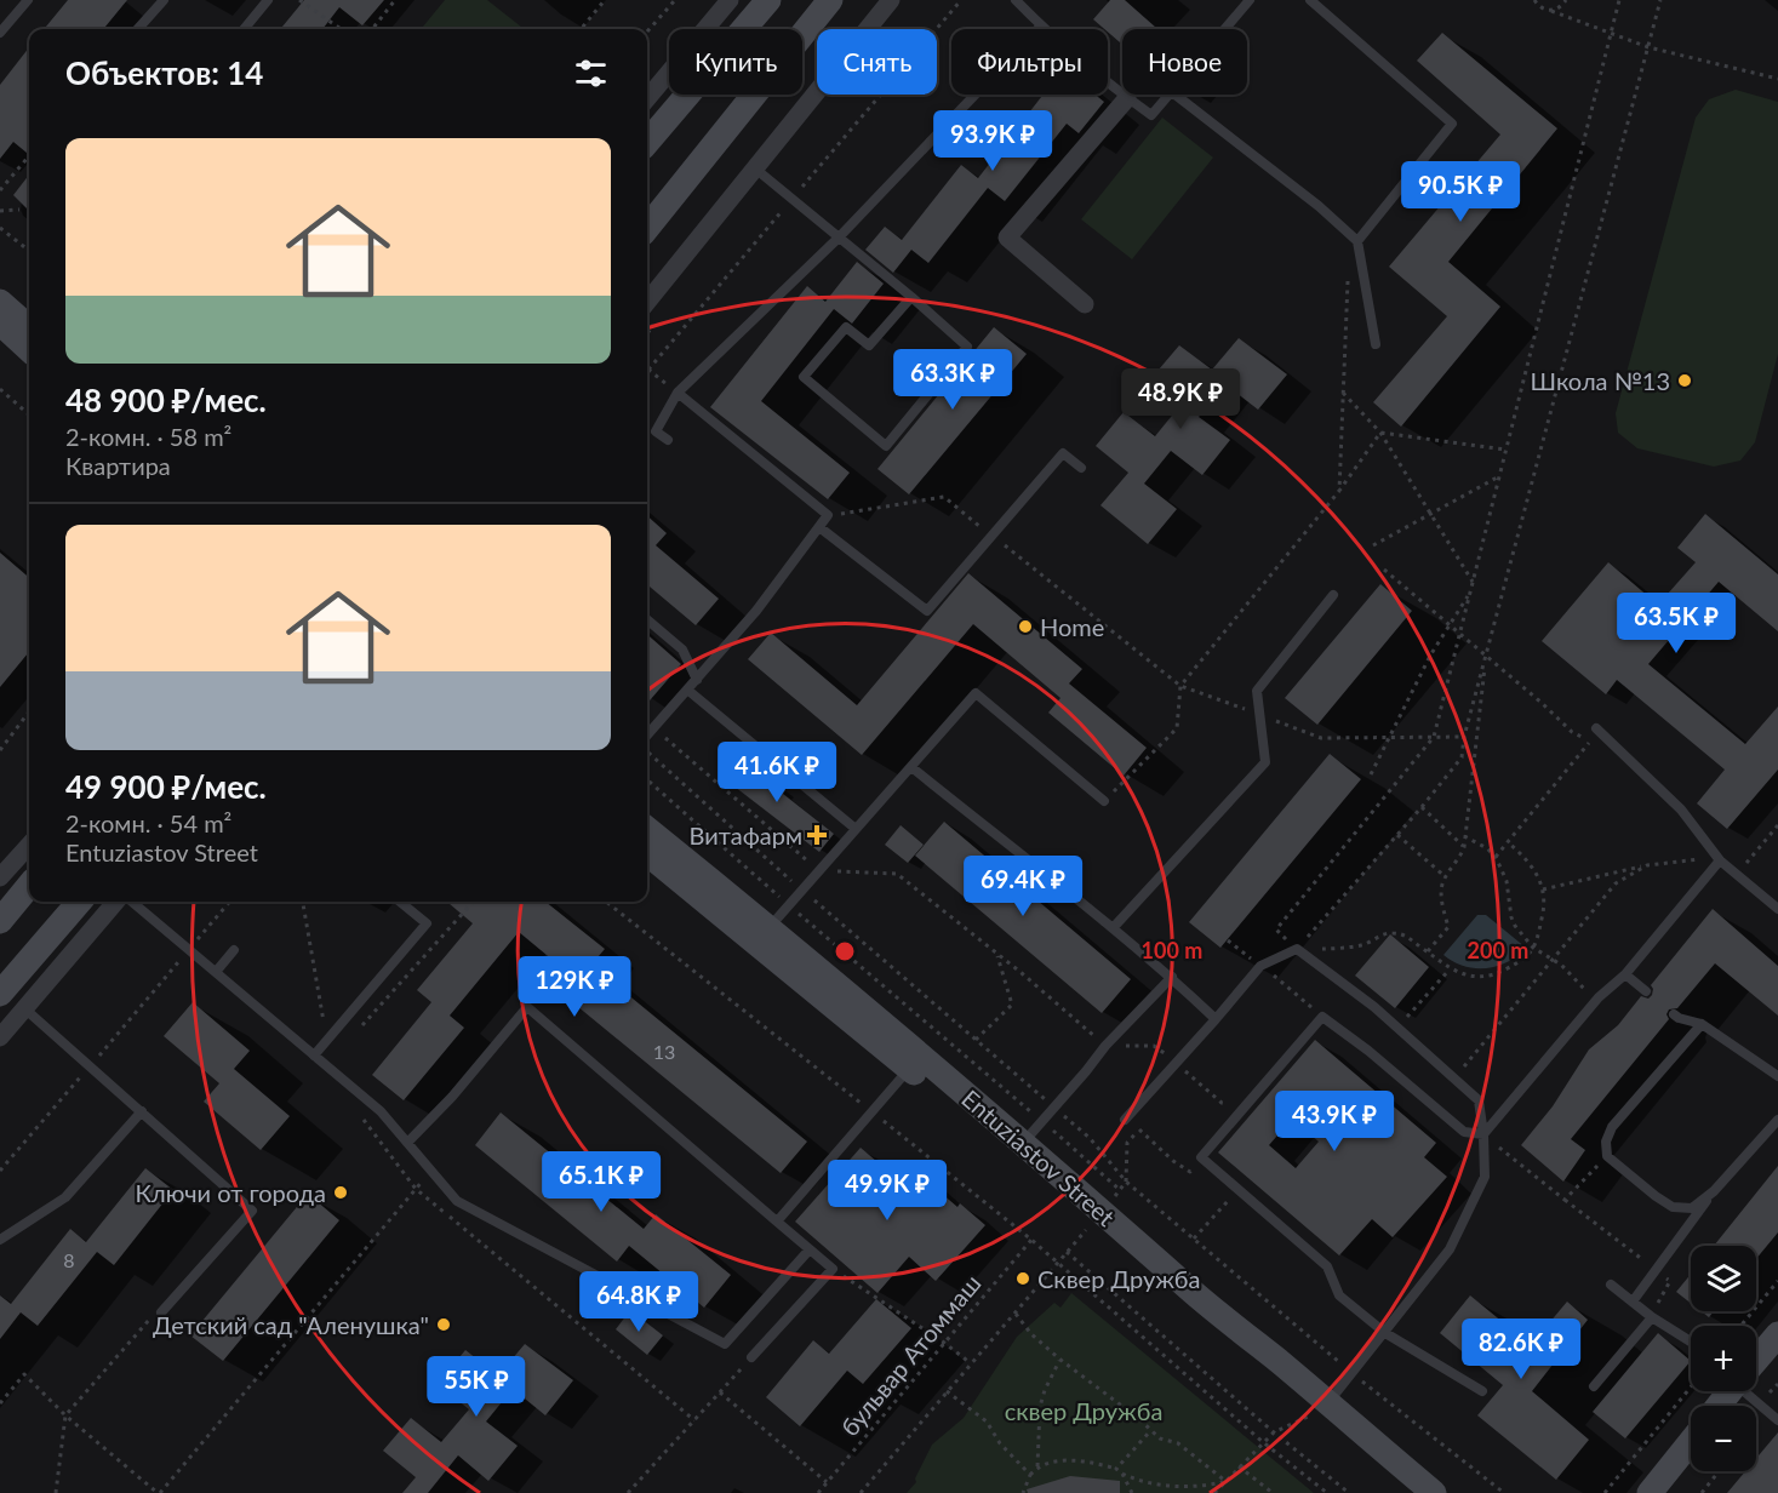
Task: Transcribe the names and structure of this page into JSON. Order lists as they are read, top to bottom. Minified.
{"streets":{"street":["Entuziastov Street"],"path":["бульвар Атоммаш"]},"parks":["сквер Дружба"],"places":{"other":["Школа №13","Home","Ключи от города","Сквер Дружба","Детский сад \"Аленушка\""],"health":["Витафарм"]},"house_numbers":["13","8"],"page":{"chip":["Купить","Снять","Фильтры","Новое"],"heading":"Объектов: 14","price":["93.9K ₽","90.5K ₽","63.3K ₽","48.9K ₽","63.5K ₽","41.6K ₽","69.4K ₽","129K ₽","43.9K ₽","65.1K ₽","49.9K ₽","64.8K ₽","82.6K ₽","55K ₽"],"list":[{"name":"48 900 ₽/мес.","note":"2-комн. · 58 m² · Квартира"},{"name":"49 900 ₽/мес.","note":"2-комн. · 54 m² · Entuziastov Street"}],"map_buttons":["+","−"]},"rings":["100 m","200 m"]}
